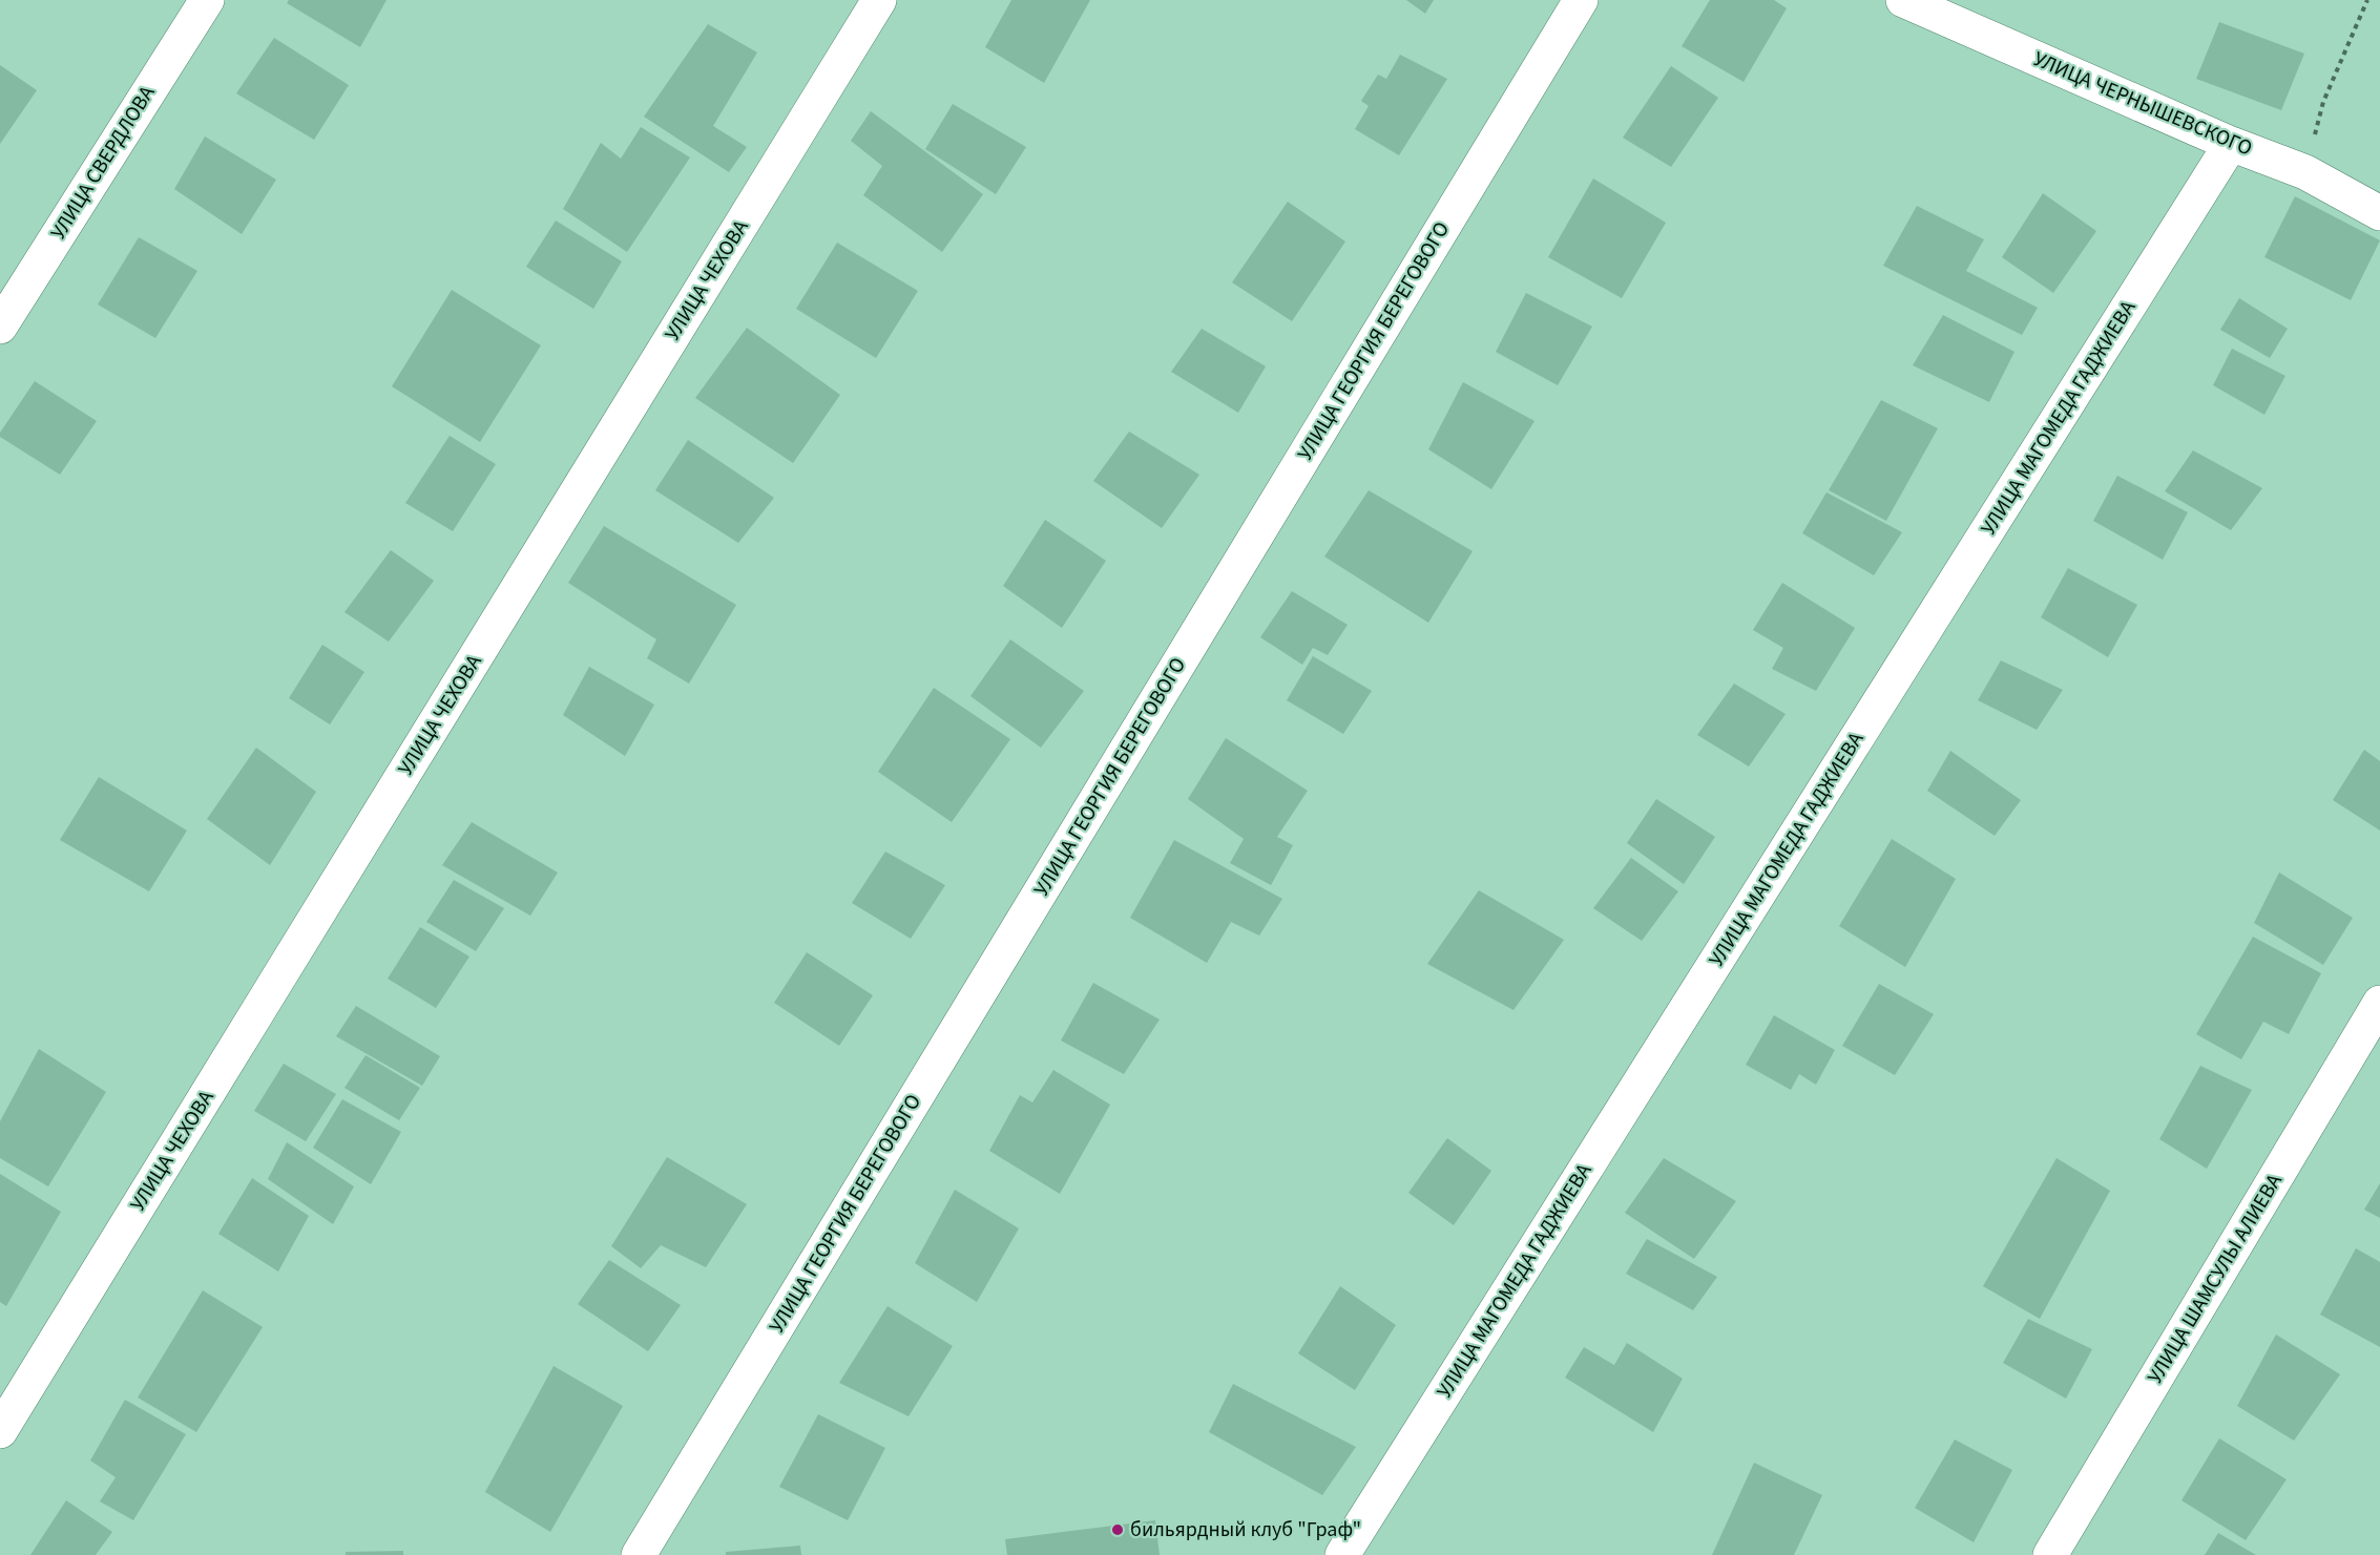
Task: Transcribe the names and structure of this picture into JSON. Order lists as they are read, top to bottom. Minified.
{"streets":{"street":["УЛИЦА ЧЕРНЫШЕВСКОГО","УЛИЦА СВЕРДЛОВА","УЛИЦА ЧЕХОВА","УЛИЦА ГЕОРГИЯ БЕРЕГОВОГО","УЛИЦА МАГОМЕДА ГАДЖИЕВА","УЛИЦА ШАМСУЛЫ АЛИЕВА"]},"crossings":[["УЛИЦА ЧЕРНЫШЕВСКОГО","УЛИЦА МАГОМЕДА ГАДЖИЕВА"]],"places":["бильярдный клуб \"Граф\""]}
